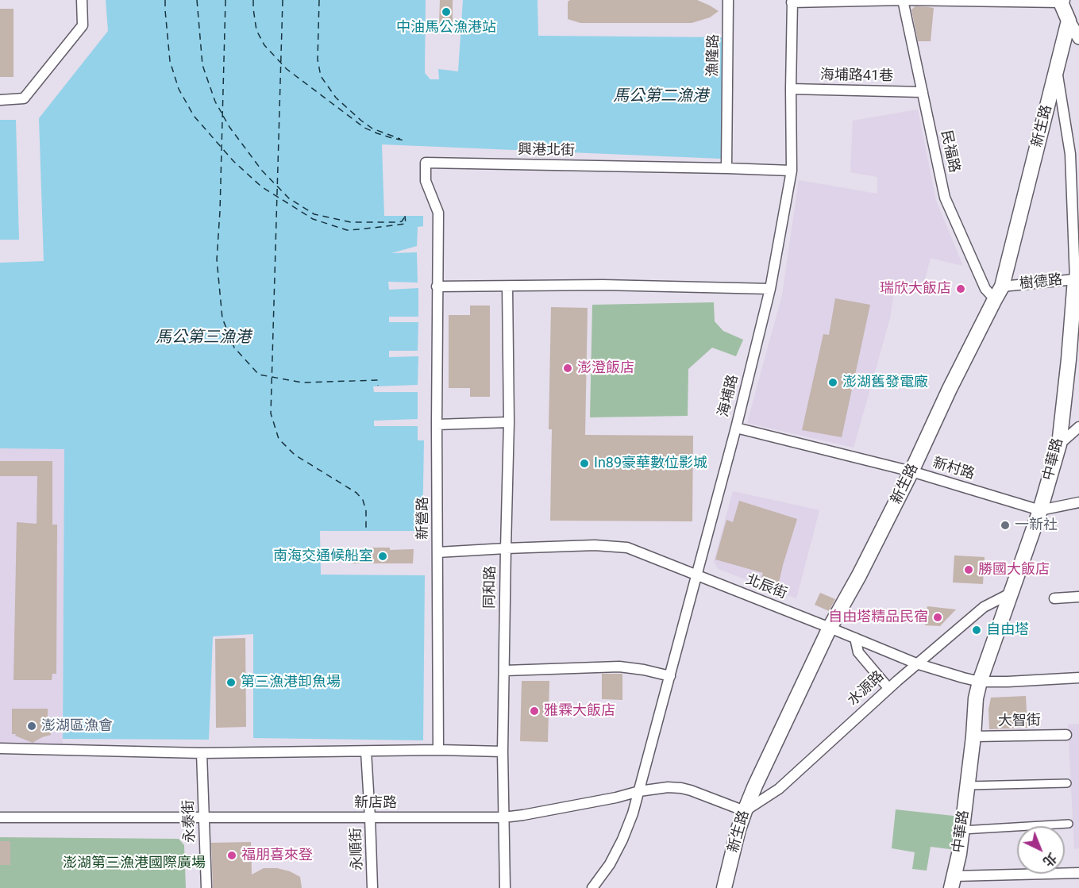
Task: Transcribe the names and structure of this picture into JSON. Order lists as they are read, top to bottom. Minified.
{"streets":{"main road":["新生路","中華路"],"street":["漁隆路","海埔路41巷","興港北街","民福路","樹德路","海埔路","新村路","新營路","同和路","北辰街","水源路","大智街","新店路","永泰街","永順街"]},"crossings":[["漁隆路","興港北街"],["海埔路41巷","民福路"],["海埔路41巷","海埔路"],["新生路","民福路"],["新生路","樹德路"],["新生路","中華路"],["新生路","新村路"],["新生路","北辰街"],["新生路","水源路"],["新生路","新店路"],["興港北街","海埔路"],["興港北街","新營路"],["民福路","樹德路"],["樹德路","中華路"],["海埔路","新村路"],["海埔路","北辰街"],["海埔路","新店路"],["中華路","新村路"],["中華路","北辰街"],["中華路","水源路"],["中華路","大智街"],["新營路","北辰街"],["同和路","北辰街"],["同和路","新店路"],["北辰街","水源路"],["水源路","新店路"],["新店路","永泰街"],["新店路","永順街"]],"water":["馬公第二漁港","馬公第三漁港"],"parks":["澎湖第三漁港國際廣場"],"places":["中油馬公漁港站","瑞欣大飯店","澎澄飯店","澎湖舊發電廠","In89豪華數位影城","一新社","南海交通候船室","勝國大飯店","自由塔精品民宿","自由塔","第三漁港卸魚場","雅霖大飯店","澎湖區漁會","福朋喜來登"],"north":"bottom right"}
